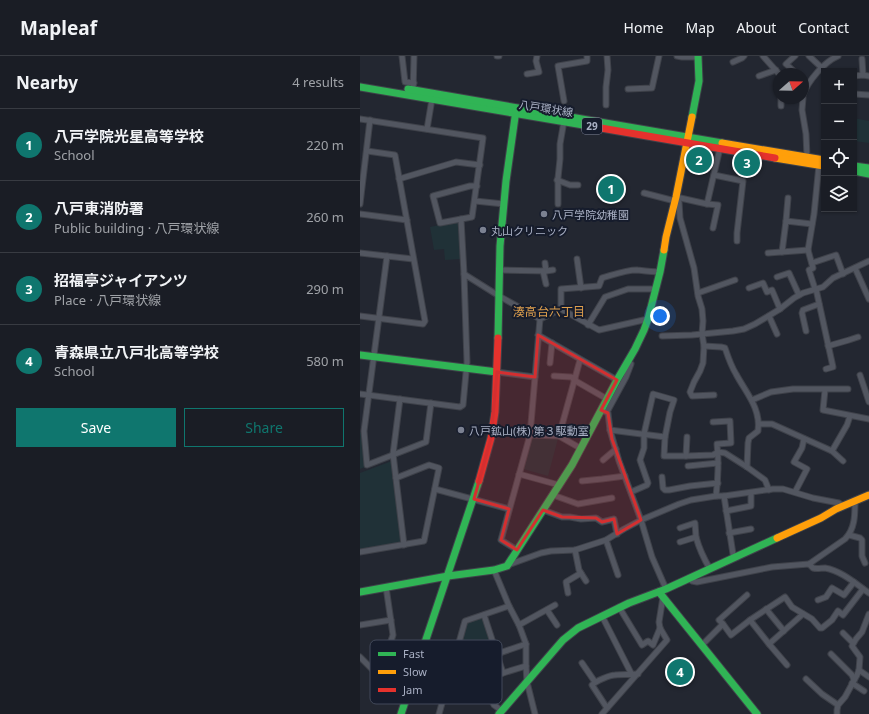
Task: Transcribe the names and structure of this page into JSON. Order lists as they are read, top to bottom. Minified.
{"streets":{"street":["八戸環状線","29"]},"districts":["湊高台六丁目"],"places":["八戸学院幼稚園","丸山クリニック","八戸鉱山(株) 第３駆動室"],"legend":["Fast","Slow","Jam"],"north":"right","page":{"header":"Mapleaf","nav":["Home","Map","About","Contact"],"heading":["Nearby","4 results"],"map_buttons":["+","−"],"list":[{"mark":"1","name":"八戸学院光星高等学校","note":"School","value":"220 m"},{"mark":"2","name":"八戸東消防署","note":"Public building · 八戸環状線","value":"260 m"},{"mark":"3","name":"招福亭ジャイアンツ","note":"Place · 八戸環状線","value":"290 m"},{"mark":"4","name":"青森県立八戸北高等学校","note":"School","value":"580 m"}],"pins":["2","3","1","4"],"buttons":["Save","Share"]}}
